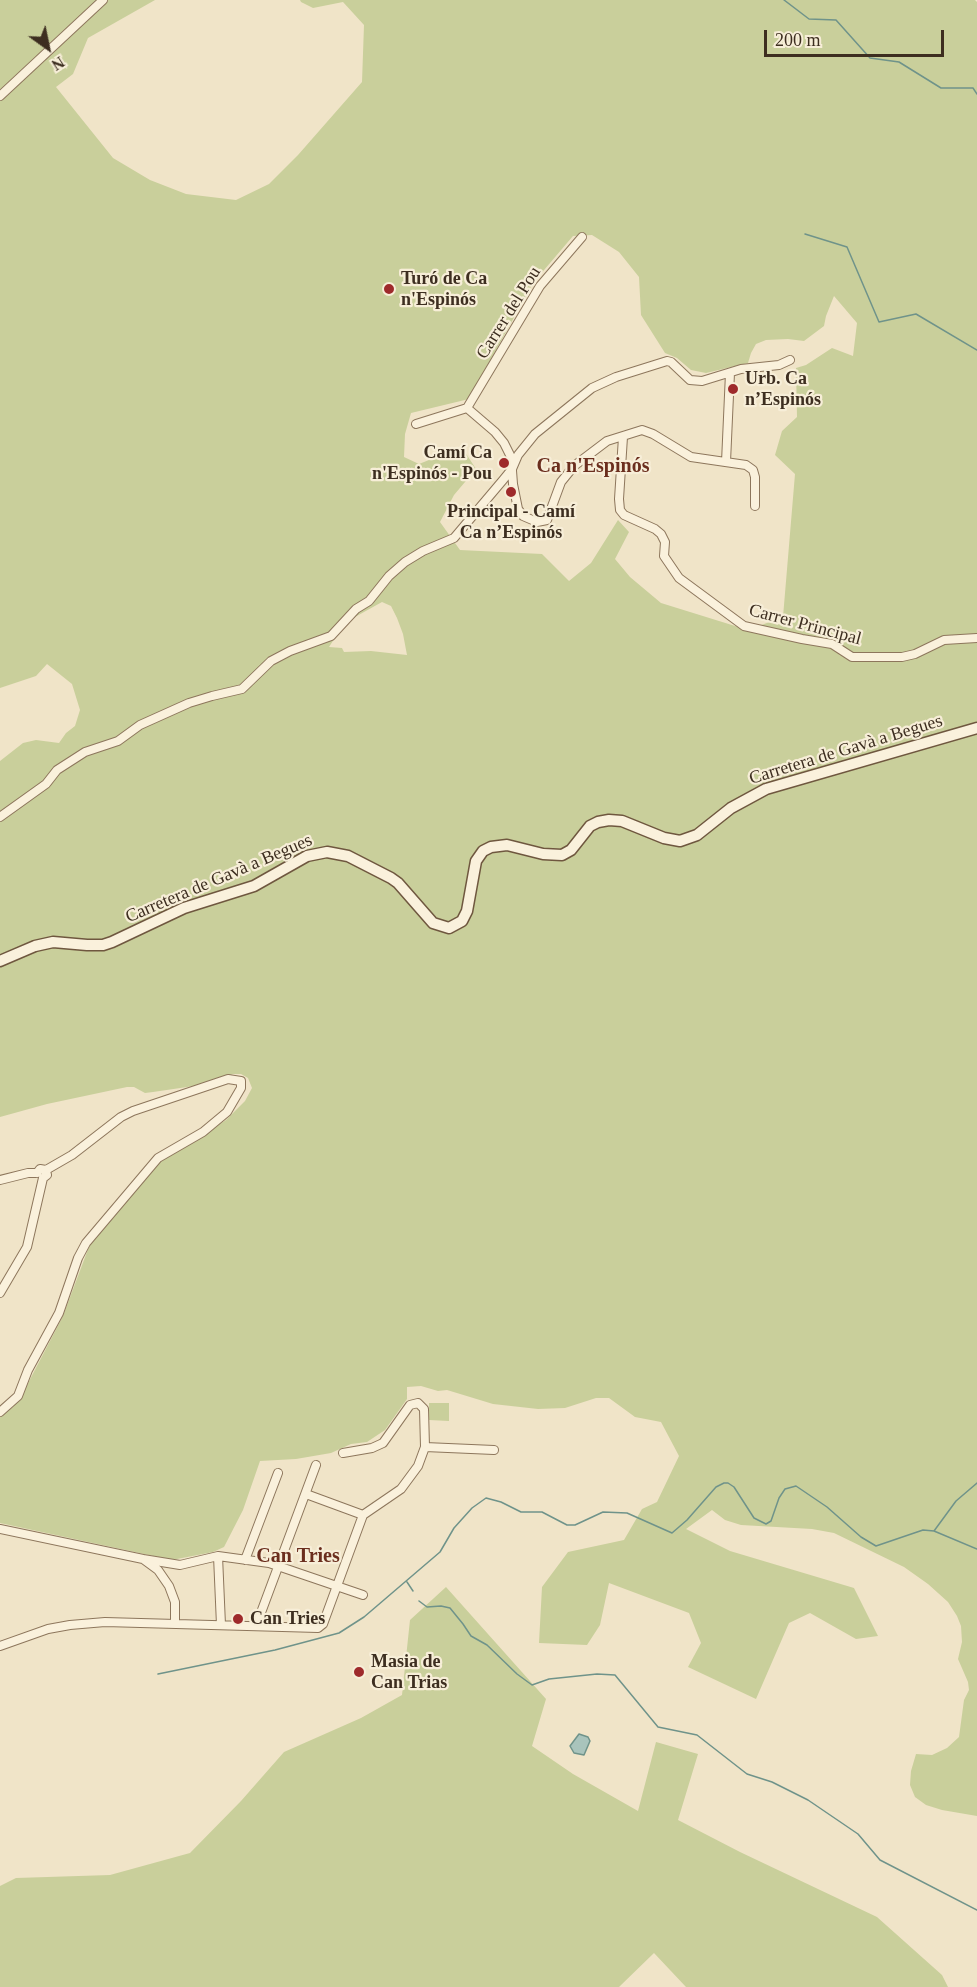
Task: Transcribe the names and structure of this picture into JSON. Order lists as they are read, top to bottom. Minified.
{"streets":{"main road":["Carretera de Gavà a Begues"],"street":["Carrer del Pou","Carrer Principal"]},"districts":["Ca n'Espinós","Can Tries"],"places":["Turó de Ca n'Espinós","Urb. Ca n’Espinós","Camí Ca n'Espinós - Pou","Principal - Camí Ca n’Espinós","Can Tries","Masia de Can Trias"],"scale_bar":"200 m","north":"bottom right"}
